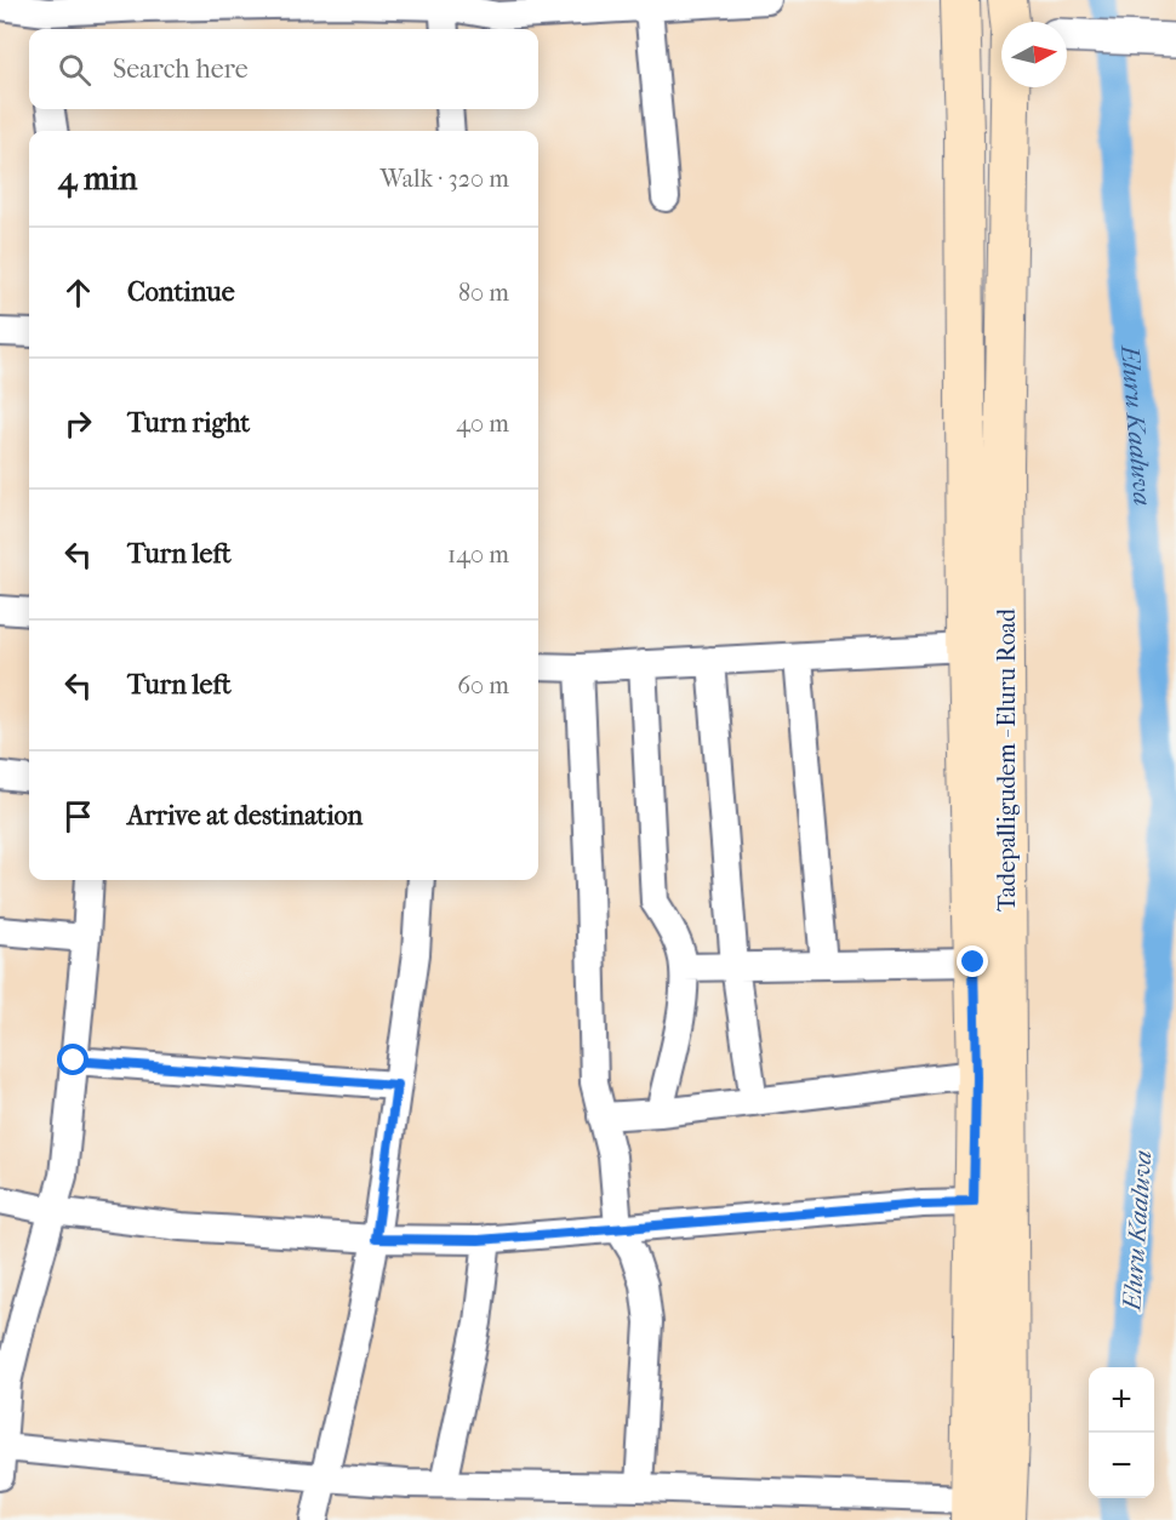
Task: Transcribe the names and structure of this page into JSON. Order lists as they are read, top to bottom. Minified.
{"streets":{"main road":["Tadepalligudem - Eluru Road"]},"water":["Eluru Kaaluva"],"north":"right","page":{"search":"Search here","heading":["4 min","Walk · 320 m"],"list":[["Continue","80 m"],["Turn right","40 m"],["Turn left","140 m"],["Turn left","60 m"],"Arrive at destination"],"map_buttons":["+","−"]}}
